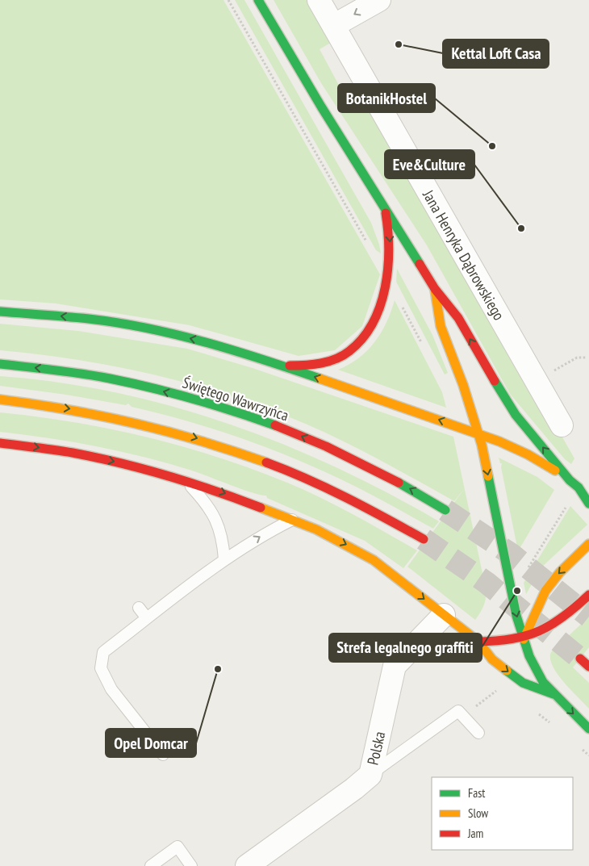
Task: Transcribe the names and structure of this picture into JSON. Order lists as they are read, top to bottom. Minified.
{"streets":{"main road":["Świętego Wawrzyńca"],"street":["Jana Henryka Dąbrowskiego","Polska"]},"places":["Kettal Loft Casa","BotanikHostel","Eve&Culture","Strefa legalnego graffiti","Opel Domcar"],"legend":["Fast","Slow","Jam"]}
